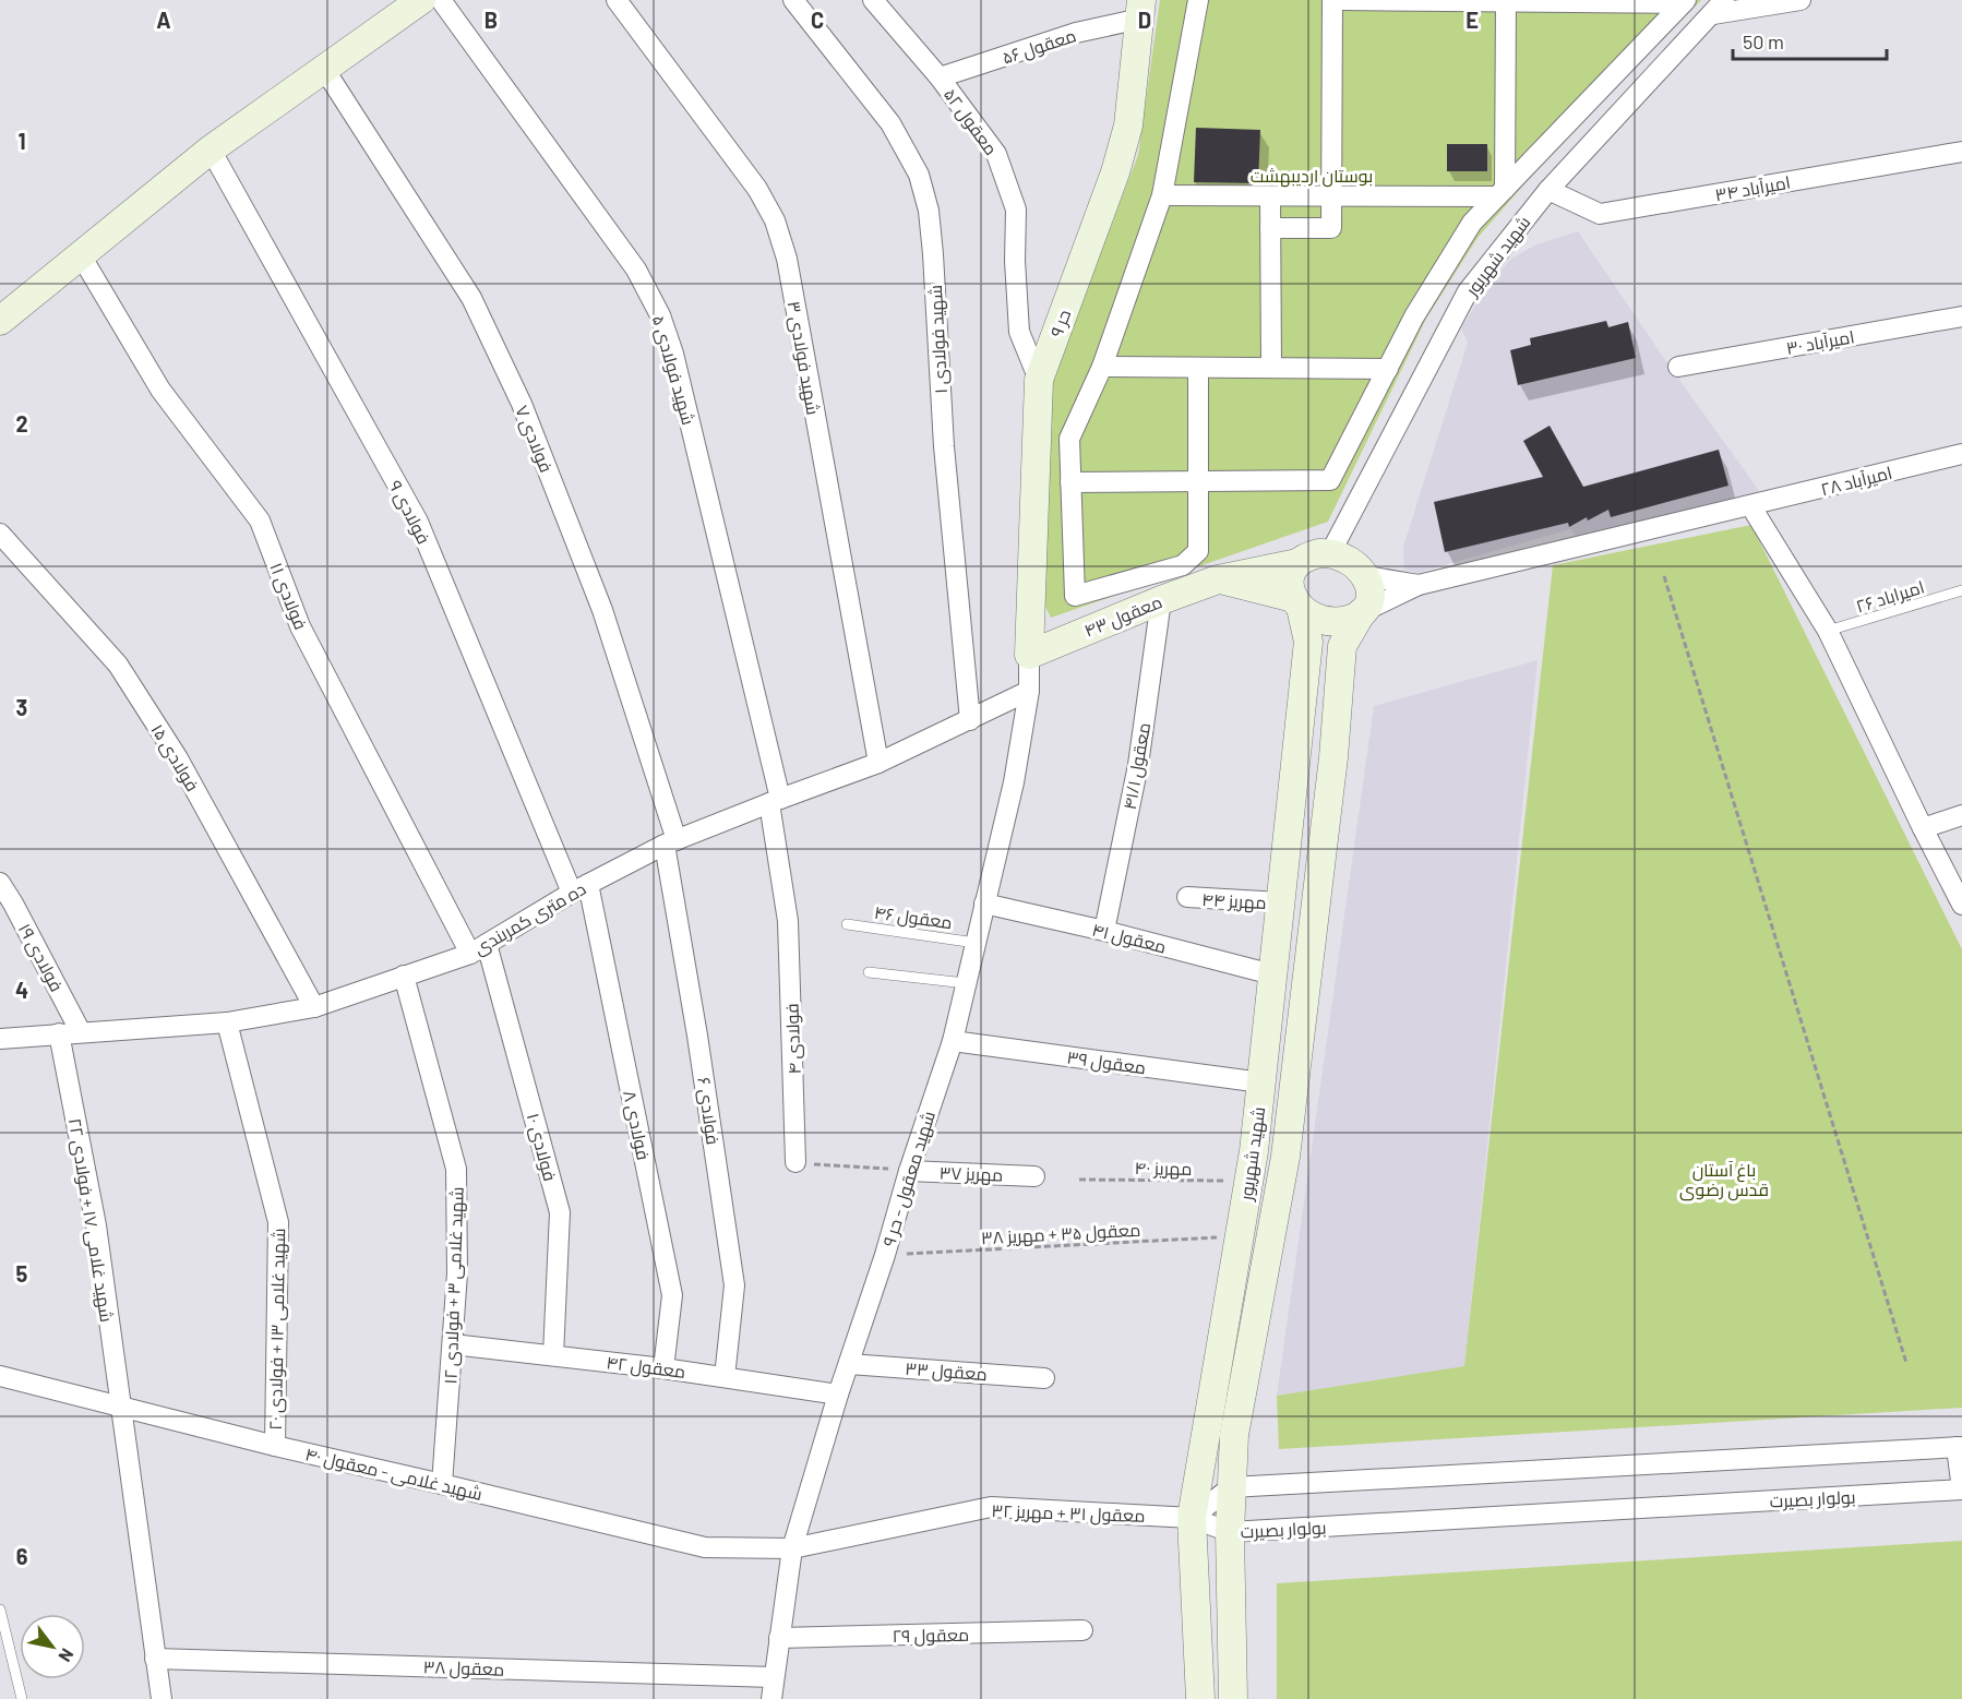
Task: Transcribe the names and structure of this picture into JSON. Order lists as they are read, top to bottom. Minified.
{"streets":{"street":["معقول ۵۶","معقول ۵۲","امیرآباد ۳۴","شهید شهریور","حر ۹","شهید فولادی ۱","امیرآباد ۳۰","شهید فولادی ۳","شهید فولادی ۵","فولادی ۷","امیرآباد ۲۸","فولادی ۹","فولادی ۱۱","معقول ۴۳","فولادی ۱۵","معقول ۴۱/۱","مهریز ۴۴","ده متری کمربندی","معقول ۴۱","فولادی ۱۹","فولادی ۴","معقول ۳۹","فولادی ۶","فولادی ۸","فولادی ۱۰","مهریز ۳۷","شهید معقول - حر ۹","شهید غلامی ۱۷ + فولادی ۲۲","شهید غلامی ۳ + فولادی ۱۲","شهید غلامی ۱۳ + فولادی ۲۰","معقول ۴۲","معقول ۳۳","شهید غلامی - معقول ۴۰","بولوار بصیرت","معقول ۳۱ + مهریز ۳۲","معقول ۲۹","معقول ۳۸"],"lane":["امیراباد ۲۶","معقول ۴۶"],"path":["مهریز ۴۰","معقول ۳۵ + مهریز ۳۸"]},"crossings":[["معقول ۵۶","معقول ۵۲"],["معقول ۵۶","حر ۹"],["معقول ۵۲","حر ۹"],["امیرآباد ۳۴","شهید شهریور"],["شهید شهریور","معقول ۴۳"],["شهید شهریور","مهریز ۴۴"],["شهید شهریور","معقول ۴۱"],["شهید شهریور","معقول ۳۹"],["شهید شهریور","مهریز ۴۰"],["شهید شهریور","معقول ۳۵ + مهریز ۳۸"],["شهید شهریور","بولوار بصیرت"],["شهید شهریور","معقول ۳۱ + مهریز ۳۲"],["حر ۹","معقول ۴۳"],["حر ۹","شهید معقول - حر ۹"],["شهید فولادی ۱","ده متری کمربندی"],["شهید فولادی ۳","ده متری کمربندی"],["شهید فولادی ۵","ده متری کمربندی"],["شهید فولادی ۵","فولادی ۴"],["فولادی ۷","ده متری کمربندی"],["فولادی ۷","فولادی ۶"],["فولادی ۹","ده متری کمربندی"],["فولادی ۹","فولادی ۸"],["فولادی ۱۱","ده متری کمربندی"],["فولادی ۱۱","فولادی ۱۰"],["معقول ۴۳","معقول ۴۱/۱"],["معقول ۴۳","شهید معقول - حر ۹"],["فولادی ۱۵","ده متری کمربندی"],["معقول ۴۱/۱","معقول ۴۱"],["معقول ۴۶","شهید معقول - حر ۹"],["ده متری کمربندی","فولادی ۱۹"],["ده متری کمربندی","فولادی ۴"],["ده متری کمربندی","فولادی ۶"],["ده متری کمربندی","فولادی ۸"],["ده متری کمربندی","فولادی ۱۰"],["ده متری کمربندی","شهید معقول - حر ۹"],["ده متری کمربندی","شهید غلامی ۱۷ + فولادی ۲۲"],["ده متری کمربندی","شهید غلامی ۳ + فولادی ۱۲"],["ده متری کمربندی","شهید غلامی ۱۳ + فولادی ۲۰"],["معقول ۴۱","شهید معقول - حر ۹"],["معقول ۳۹","شهید معقول - حر ۹"],["فولادی ۶","معقول ۴۲"],["فولادی ۸","معقول ۴۲"],["فولادی ۱۰","معقول ۴۲"],["مهریز ۳۷","شهید معقول - حر ۹"],["شهید معقول - حر ۹","معقول ۳۵ + مهریز ۳۸"],["شهید معقول - حر ۹","معقول ۴۲"],["شهید معقول - حر ۹","معقول ۳۳"],["شهید معقول - حر ۹","شهید غلامی - معقول ۴۰"],["شهید معقول - حر ۹","معقول ۳۱ + مهریز ۳۲"],["شهید معقول - حر ۹","معقول ۲۹"],["شهید معقول - حر ۹","معقول ۳۸"],["شهید غلامی ۱۷ + فولادی ۲۲","شهید غلامی - معقول ۴۰"],["شهید غلامی ۱۷ + فولادی ۲۲","معقول ۳۸"],["شهید غلامی ۳ + فولادی ۱۲","معقول ۴۲"],["شهید غلامی ۳ + فولادی ۱۲","شهید غلامی - معقول ۴۰"],["شهید غلامی ۱۳ + فولادی ۲۰","شهید غلامی - معقول ۴۰"],["شهید غلامی - معقول ۴۰","معقول ۳۱ + مهریز ۳۲"],["بولوار بصیرت","معقول ۳۱ + مهریز ۳۲"]],"parks":["بوستان اردیبهشت","باغ آستان قدس رضوی"],"scale_bar":"50 m","north":"bottom right","grid":{"columns":["A","B","C","D","E"],"rows":["1","2","3","4","5","6"]}}
